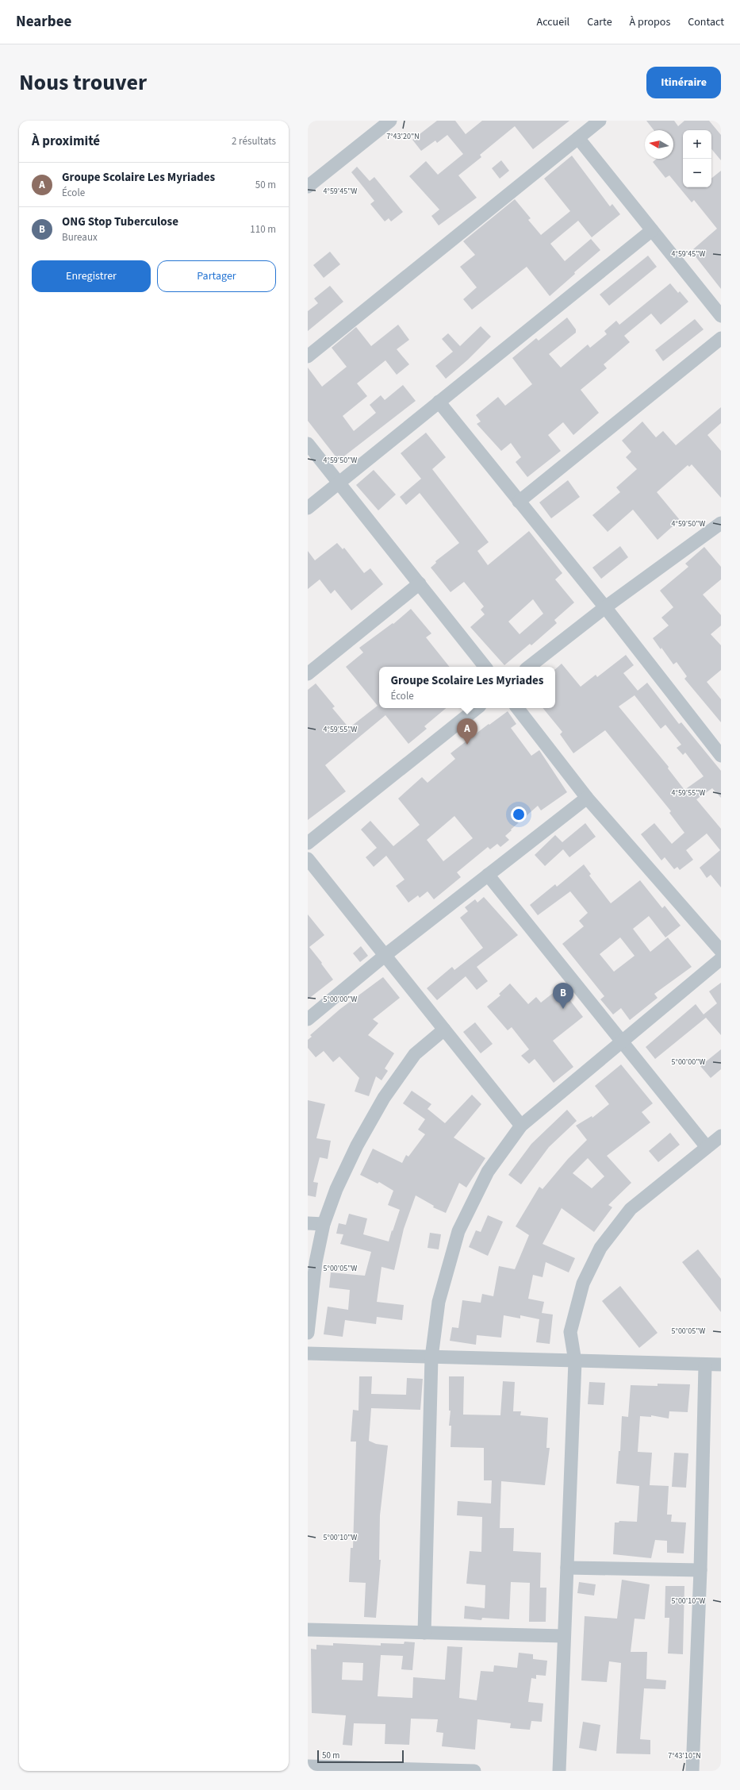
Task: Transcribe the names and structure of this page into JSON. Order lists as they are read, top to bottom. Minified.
{"scale_bar":"50 m","north":"left","page":{"header":"Nearbee","nav":["Accueil","Carte","À propos","Contact"],"title":"Nous trouver","buttons":["Itinéraire",["Enregistrer","Partager"]],"heading":["À proximité","2 résultats"],"map_buttons":["+","−"],"list":[{"mark":"A","name":"Groupe Scolaire Les Myriades","note":"École","value":"50 m"},{"mark":"B","name":"ONG Stop Tuberculose","note":"Bureaux","value":"110 m"}],"popup":["Groupe Scolaire Les Myriades","École"],"pins":["A","B"],"scale":"50 m"},"coordinates":["7°43'20\"N","4°59'45\"W","4°59'50\"W","4°59'55\"W","5°00'00\"W","5°00'05\"W","5°00'10\"W","7°43'10\"N"]}
